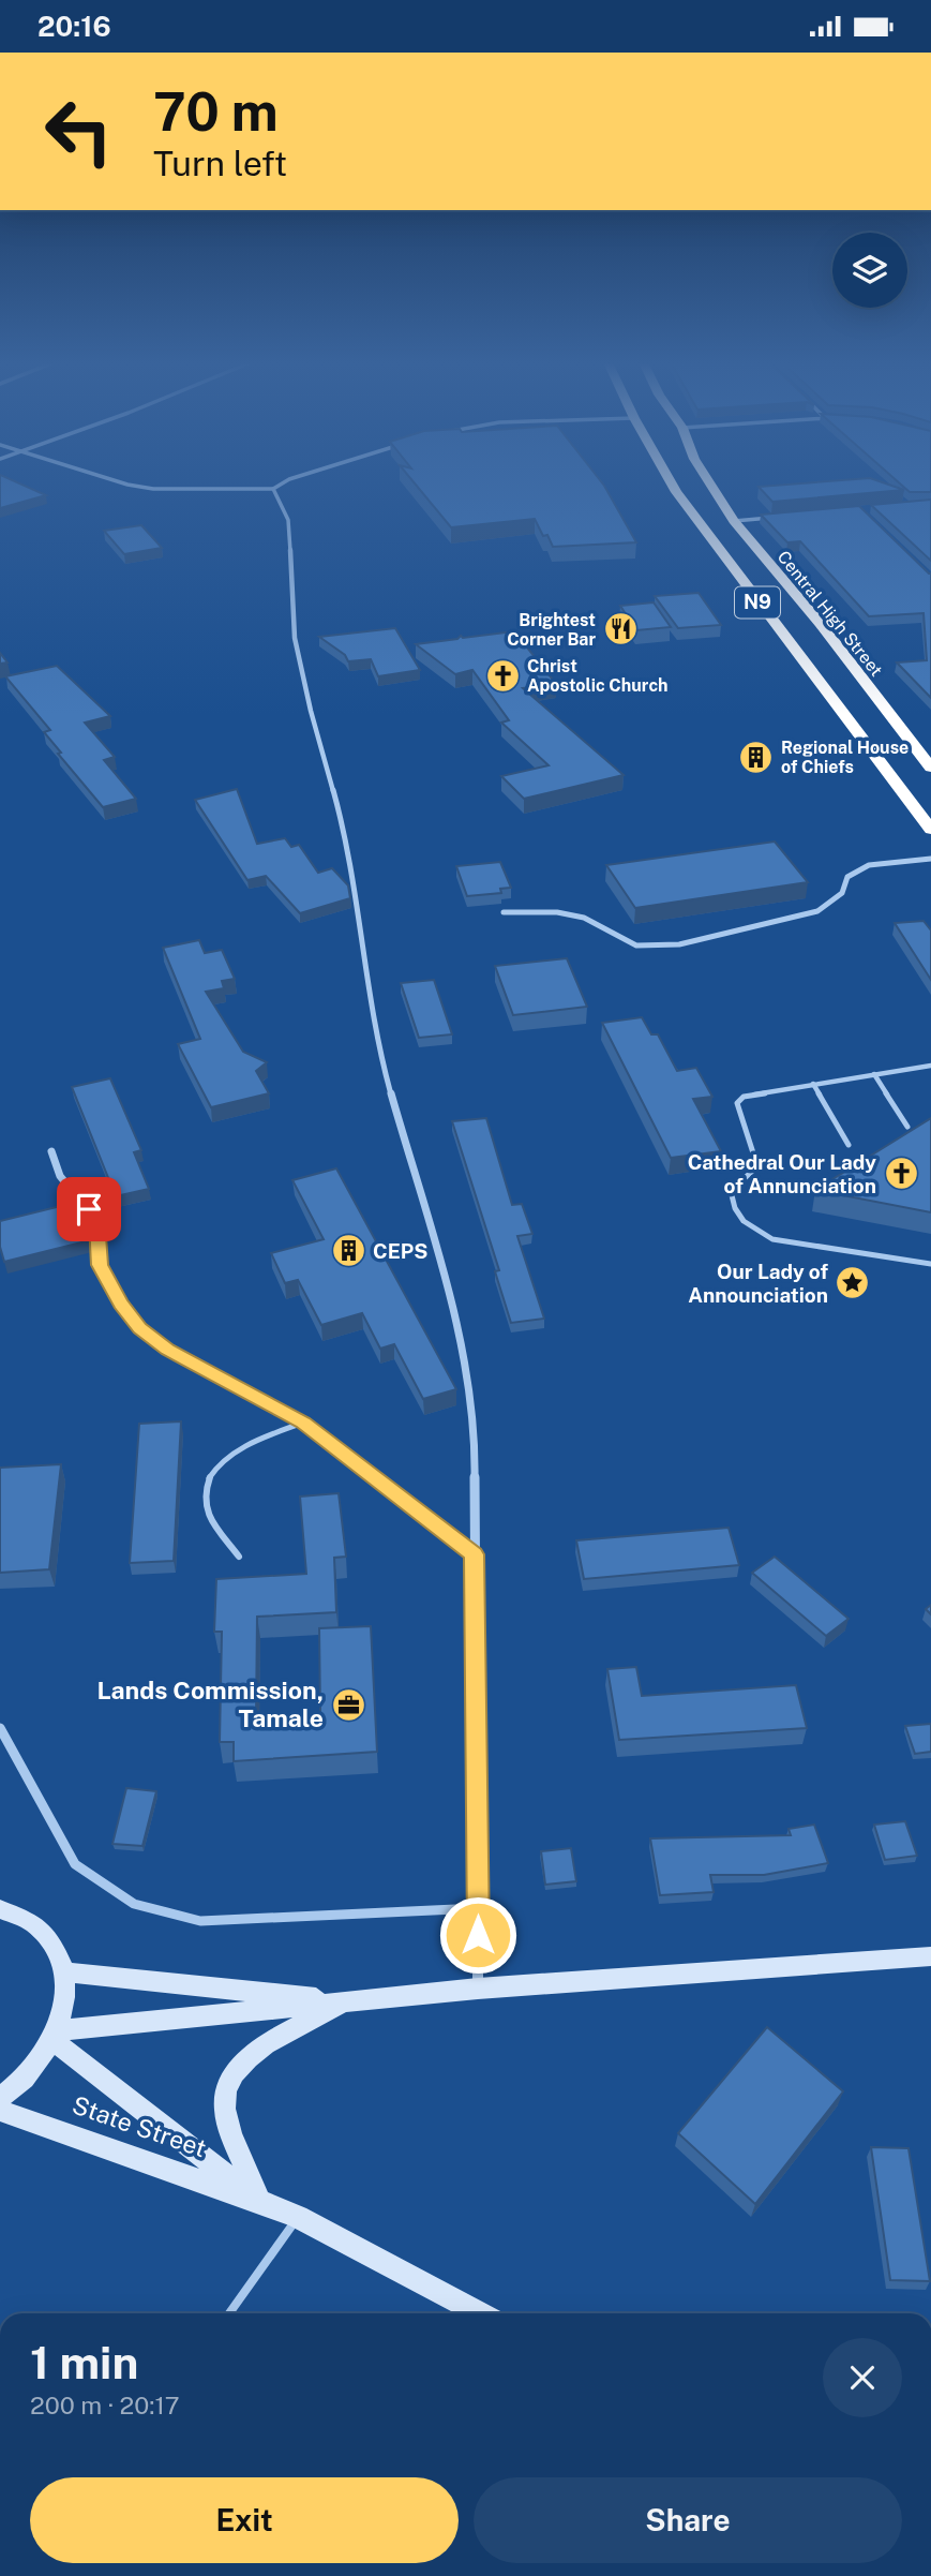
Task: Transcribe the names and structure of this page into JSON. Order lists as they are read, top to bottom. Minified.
{"streets":{"highway":["N9","Central High Street"],"street":["State Street"]},"places":{"restaurant":["Brightest Corner Bar"],"church":["Christ Apostolic Church","Cathedral Our Lady of Annunciation"],"building":["Regional House of Chiefs","CEPS"],"place":["Our Lady of Announciation"],"office":["Lands Commission, Tamale"]},"page":{"status":"20:16","turn":["70 m","Turn left"],"heading":["1 min","200 m · 20:17"],"buttons":["Exit","Share"]}}
